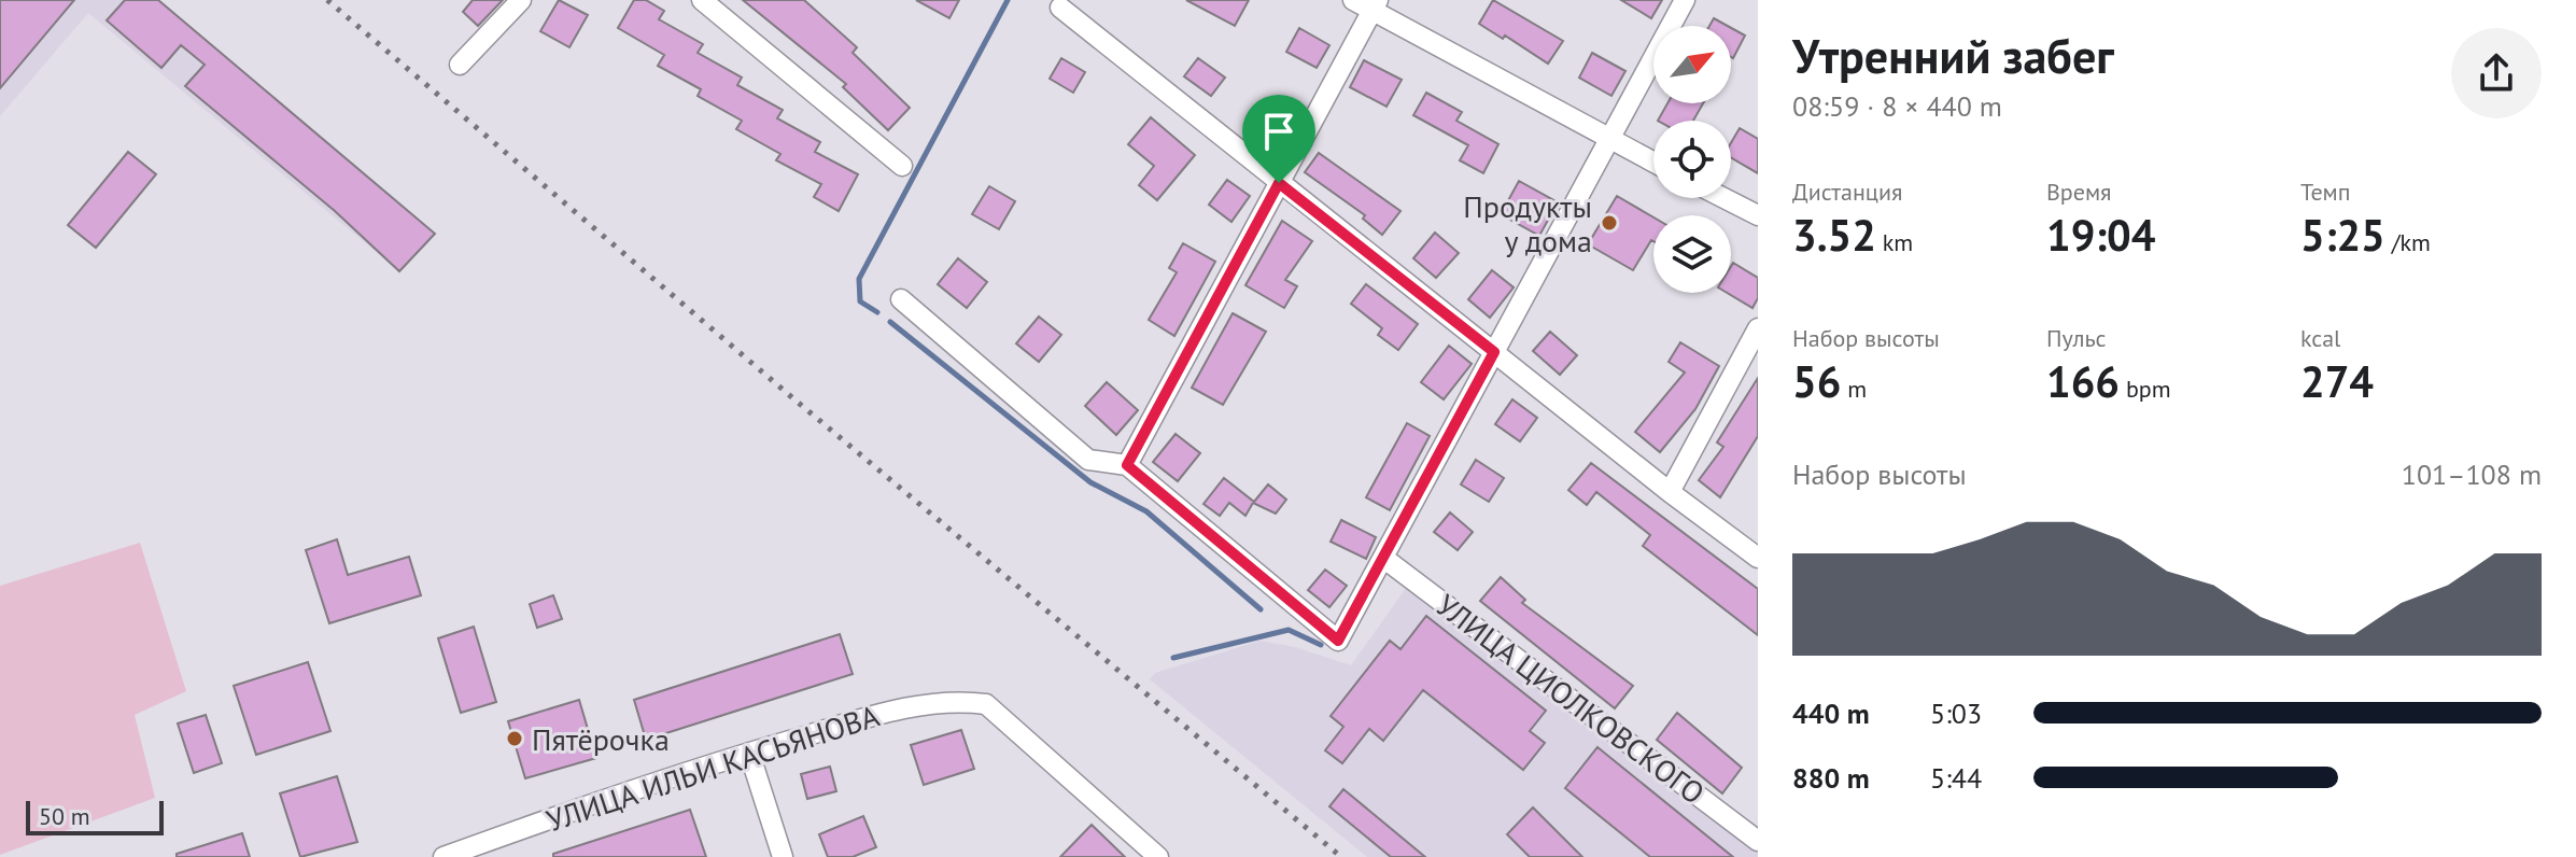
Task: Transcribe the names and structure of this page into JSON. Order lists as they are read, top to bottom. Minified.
{"streets":{"street":["УЛИЦА ЦИОЛКОВСКОГО","УЛИЦА ИЛЬИ КАСЬЯНОВА"]},"places":["Продукты у дома","Пятёрочка"],"scale_bar":"50 m","north":"top right","page":{"heading":["Утренний забег","08:59 · 8 × 440 m"],"stats":[["Дистанция","3.52 km"],["Время","19:04"],["Темп","5:25 /km"],["Набор высоты","56 m"],["Пульс","166 bpm"],["kcal","274"]],"chart":["Набор высоты","101–108 m"],"list":[{"name":"440 m","note":"5:03"},{"name":"880 m","note":"5:44"}],"scale":"50 m"}}
